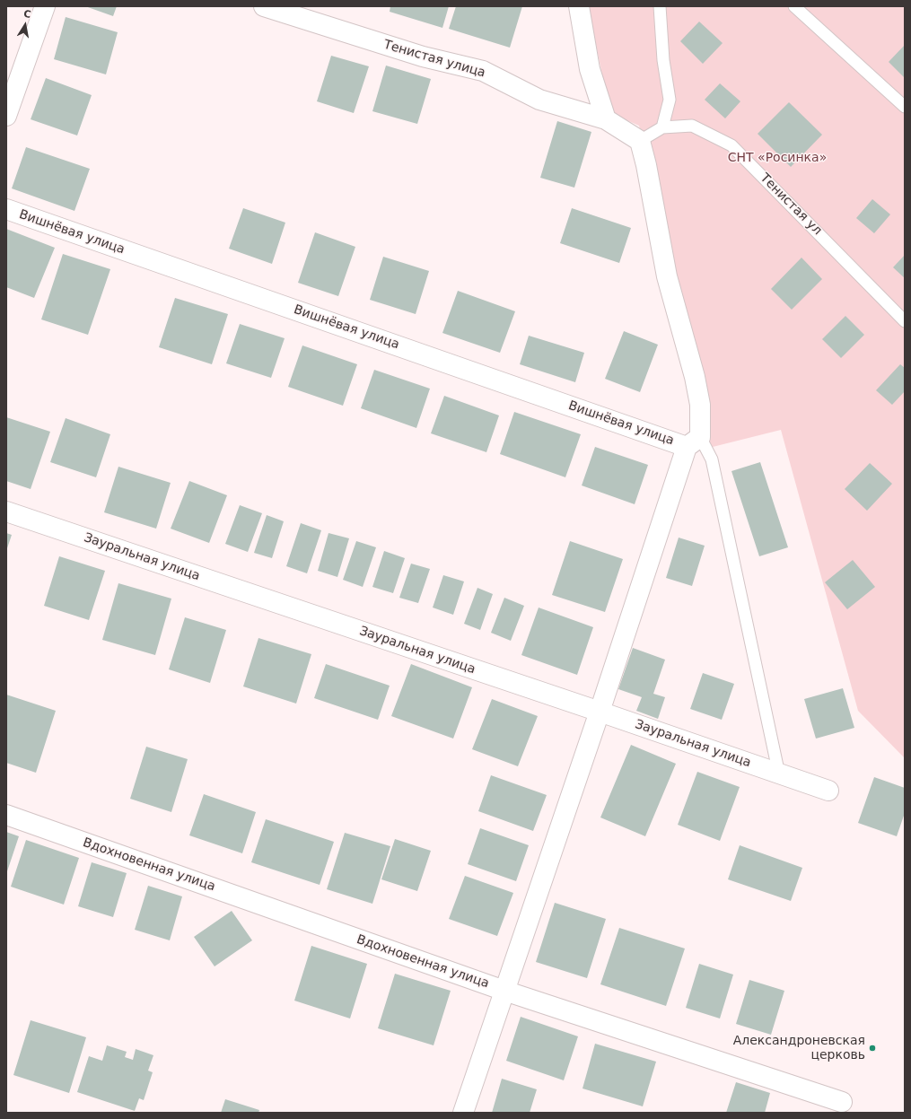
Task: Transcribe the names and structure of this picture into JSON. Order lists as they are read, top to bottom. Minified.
{"streets":{"street":["Тенистая улица","Вишнёвая улица","Зауральная улица","Вдохновенная улица"],"lane":["Тенистая ул"]},"crossings":[["Тенистая улица","Тенистая ул"]],"parks":["СНТ «Росинка»"],"places":["Александроневская церковь"],"north":"top"}
